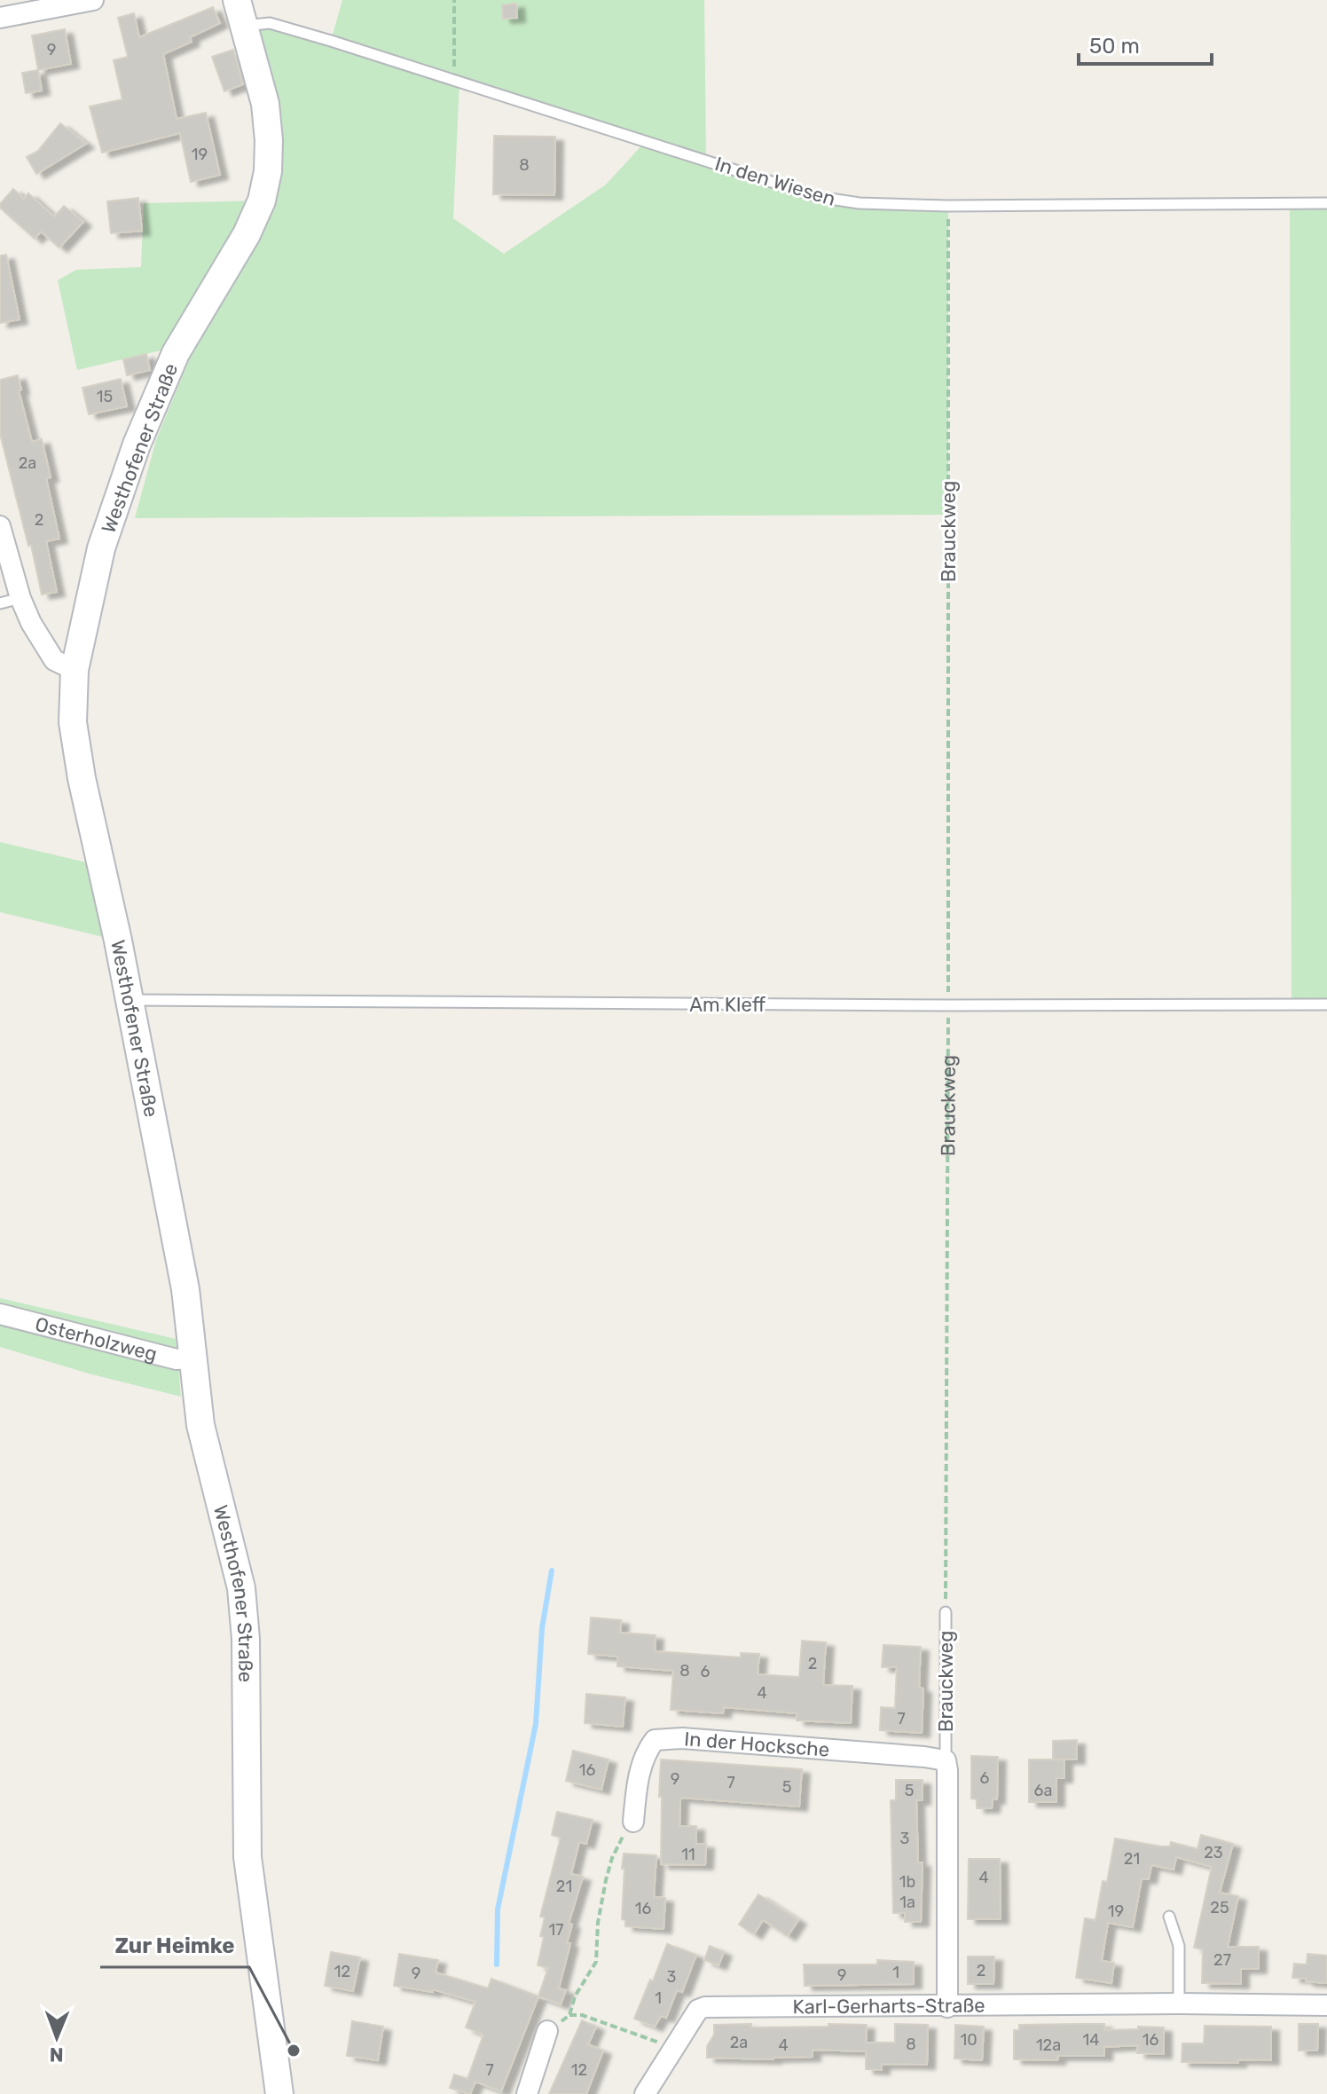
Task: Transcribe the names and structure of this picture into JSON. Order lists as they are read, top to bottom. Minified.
{"streets":{"street":["Westhofener Straße","Brauckweg","Osterholzweg","In der Hocksche","Karl-Gerharts-Straße"],"lane":["In den Wiesen","Am Kleff"]},"crossings":[["In den Wiesen","Westhofener Straße"],["In den Wiesen","Brauckweg"],["Westhofener Straße","Am Kleff"],["Westhofener Straße","Osterholzweg"],["Brauckweg","Am Kleff"],["Brauckweg","In der Hocksche"],["Brauckweg","Karl-Gerharts-Straße"]],"places":["Zur Heimke"],"house_numbers":["9","19","8","15","2a","2","2","8","6","4","7","16","6","9","7","5","5","6a","3","23","11","21","4","1b","21","1a","25","16","19","17","27","2","12","1","9","9","3","1","10","14","16","2a","8","4","12a","7","12"],"scale_bar":"50 m","north":"bottom"}
